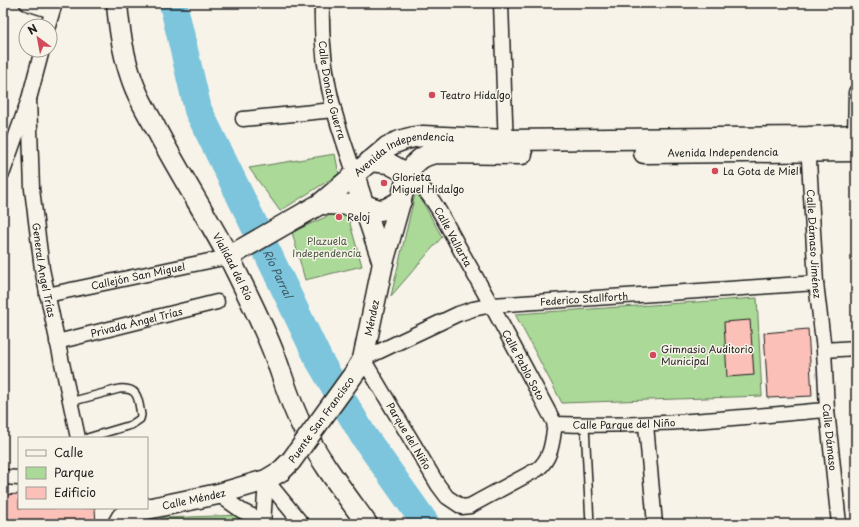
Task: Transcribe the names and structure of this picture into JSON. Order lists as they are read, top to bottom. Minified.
{"streets":{"main road":["Avenida Independencia","Vialidad del Río","Méndez","Puente San Francisco","Calle Méndez"],"street":["Calle Donato Guerra","Calle Vallarta","Calle Dámaso Jiménez","General Angel Trías","Callejón San Miguel","Federico Stallforth","Privada Ángel Trías","Calle Pablo Soto","Calle Parque del Niño","Parque del Niño","Calle Dámaso"]},"crossings":[["Calle Donato Guerra","Avenida Independencia"],["Calle Donato Guerra","Calle Vallarta"],["Avenida Independencia","Calle Vallarta"],["Avenida Independencia","Calle Dámaso Jiménez"],["Avenida Independencia","Méndez"],["Calle Vallarta","Federico Stallforth"],["Calle Vallarta","Calle Pablo Soto"],["Calle Dámaso Jiménez","Federico Stallforth"],["Calle Dámaso Jiménez","Calle Dámaso"],["Vialidad del Río","Callejón San Miguel"],["General Angel Trías","Callejón San Miguel"],["General Angel Trías","Privada Ángel Trías"],["Federico Stallforth","Méndez"],["Federico Stallforth","Calle Pablo Soto"],["Federico Stallforth","Puente San Francisco"],["Federico Stallforth","Parque del Niño"],["Méndez","Puente San Francisco"],["Méndez","Parque del Niño"],["Calle Pablo Soto","Calle Parque del Niño"],["Calle Pablo Soto","Parque del Niño"],["Puente San Francisco","Parque del Niño"],["Puente San Francisco","Calle Méndez"],["Calle Parque del Niño","Parque del Niño"],["Calle Parque del Niño","Calle Dámaso"]],"water":["Río Parral"],"parks":["Plazuela Independencia"],"places":["Teatro Hidalgo","La Gota de Miel","Glorieta Miguel Hidalgo","Reloj","Gimnasio Auditorio Municipal"],"legend":["Calle","Parque","Edificio"],"north":"top left"}
